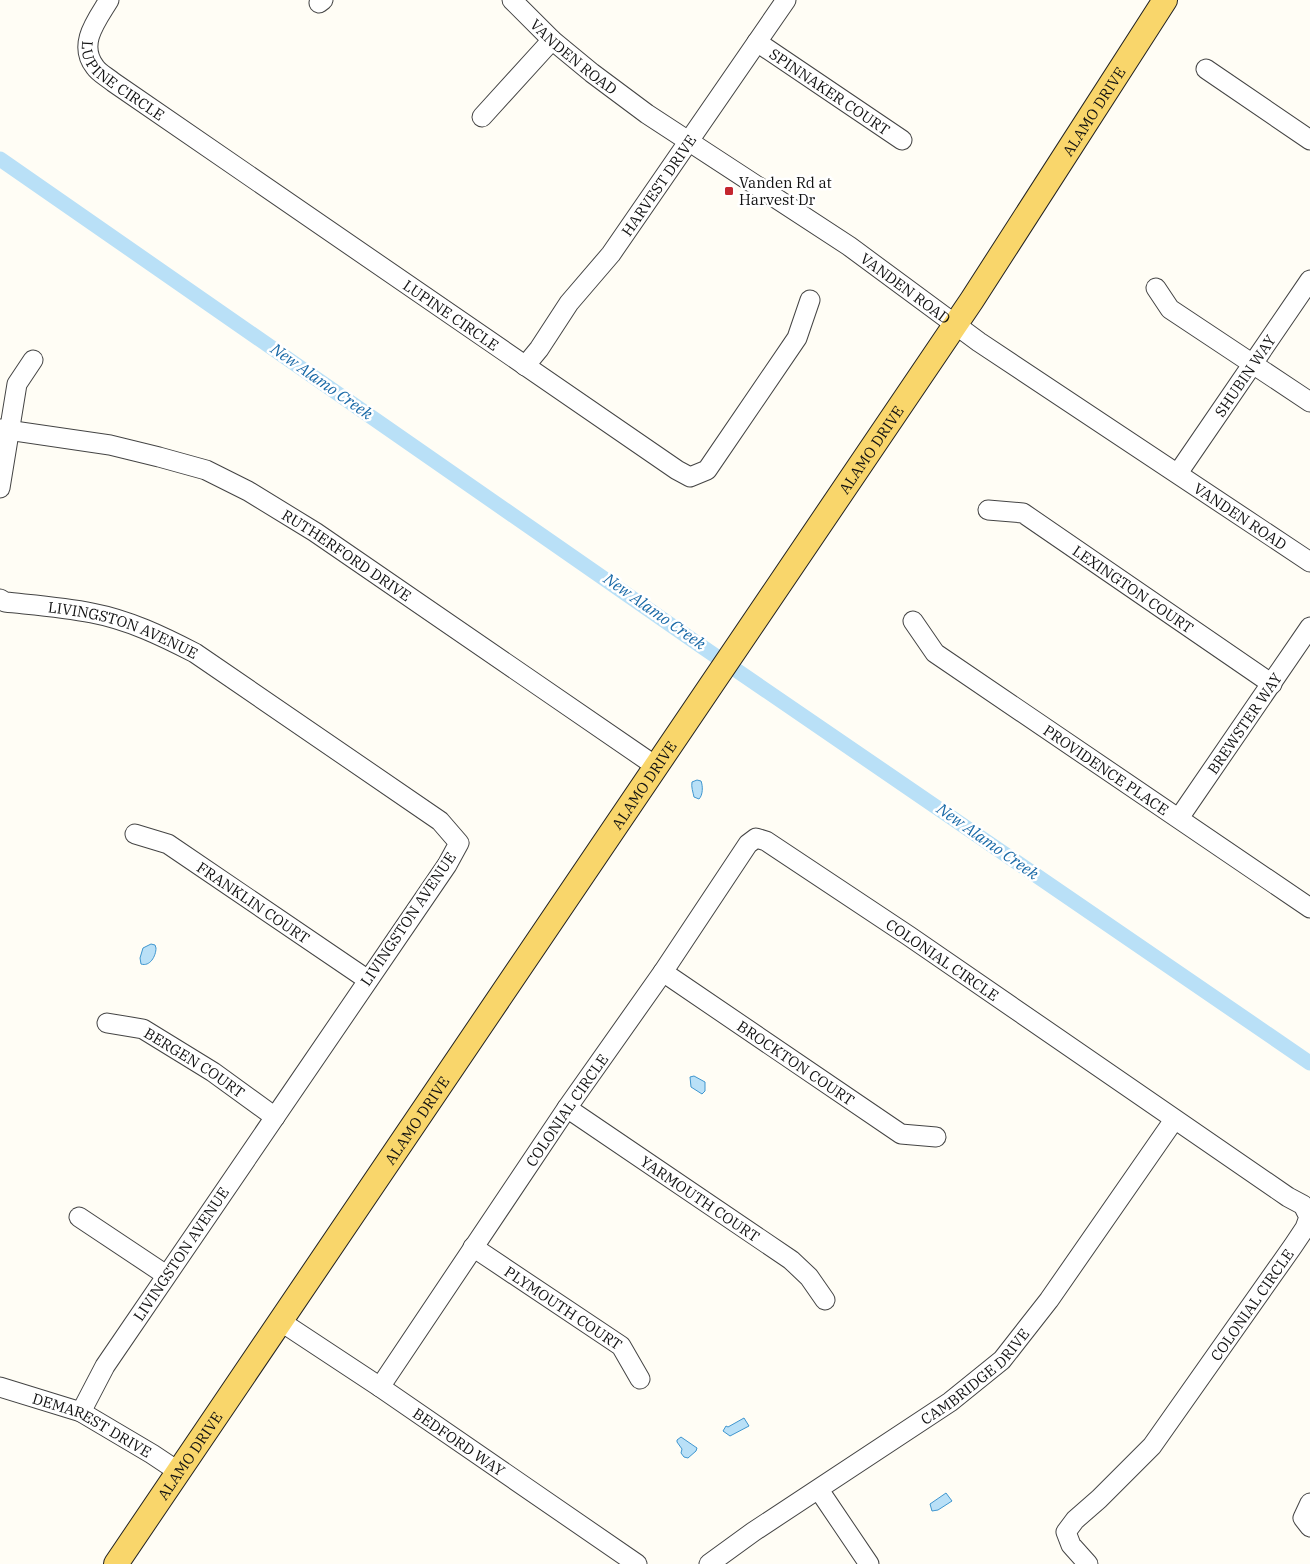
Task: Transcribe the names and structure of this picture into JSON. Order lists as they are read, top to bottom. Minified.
{"streets":{"main road":["ALAMO DRIVE"],"street":["VANDEN ROAD","LUPINE CIRCLE","SPINNAKER COURT","HARVEST DRIVE","SHUBIN WAY","RUTHERFORD DRIVE","LEXINGTON COURT","LIVINGSTON AVENUE","BREWSTER WAY","PROVIDENCE PLACE","FRANKLIN COURT","COLONIAL CIRCLE","BERGEN COURT","BROCKTON COURT","YARMOUTH COURT","PLYMOUTH COURT","CAMBRIDGE DRIVE","DEMAREST DRIVE","BEDFORD WAY"]},"crossings":[["VANDEN ROAD","ALAMO DRIVE"],["VANDEN ROAD","HARVEST DRIVE"],["VANDEN ROAD","SHUBIN WAY"],["LUPINE CIRCLE","HARVEST DRIVE"],["SPINNAKER COURT","HARVEST DRIVE"],["ALAMO DRIVE","RUTHERFORD DRIVE"],["ALAMO DRIVE","DEMAREST DRIVE"],["ALAMO DRIVE","BEDFORD WAY"],["LEXINGTON COURT","BREWSTER WAY"],["LIVINGSTON AVENUE","FRANKLIN COURT"],["LIVINGSTON AVENUE","BERGEN COURT"],["LIVINGSTON AVENUE","DEMAREST DRIVE"],["BREWSTER WAY","PROVIDENCE PLACE"],["COLONIAL CIRCLE","BROCKTON COURT"],["COLONIAL CIRCLE","YARMOUTH COURT"],["COLONIAL CIRCLE","PLYMOUTH COURT"],["COLONIAL CIRCLE","CAMBRIDGE DRIVE"],["COLONIAL CIRCLE","BEDFORD WAY"]],"water":["New Alamo Creek"],"places":{"transit":["Vanden Rd at Harvest Dr"]}}
